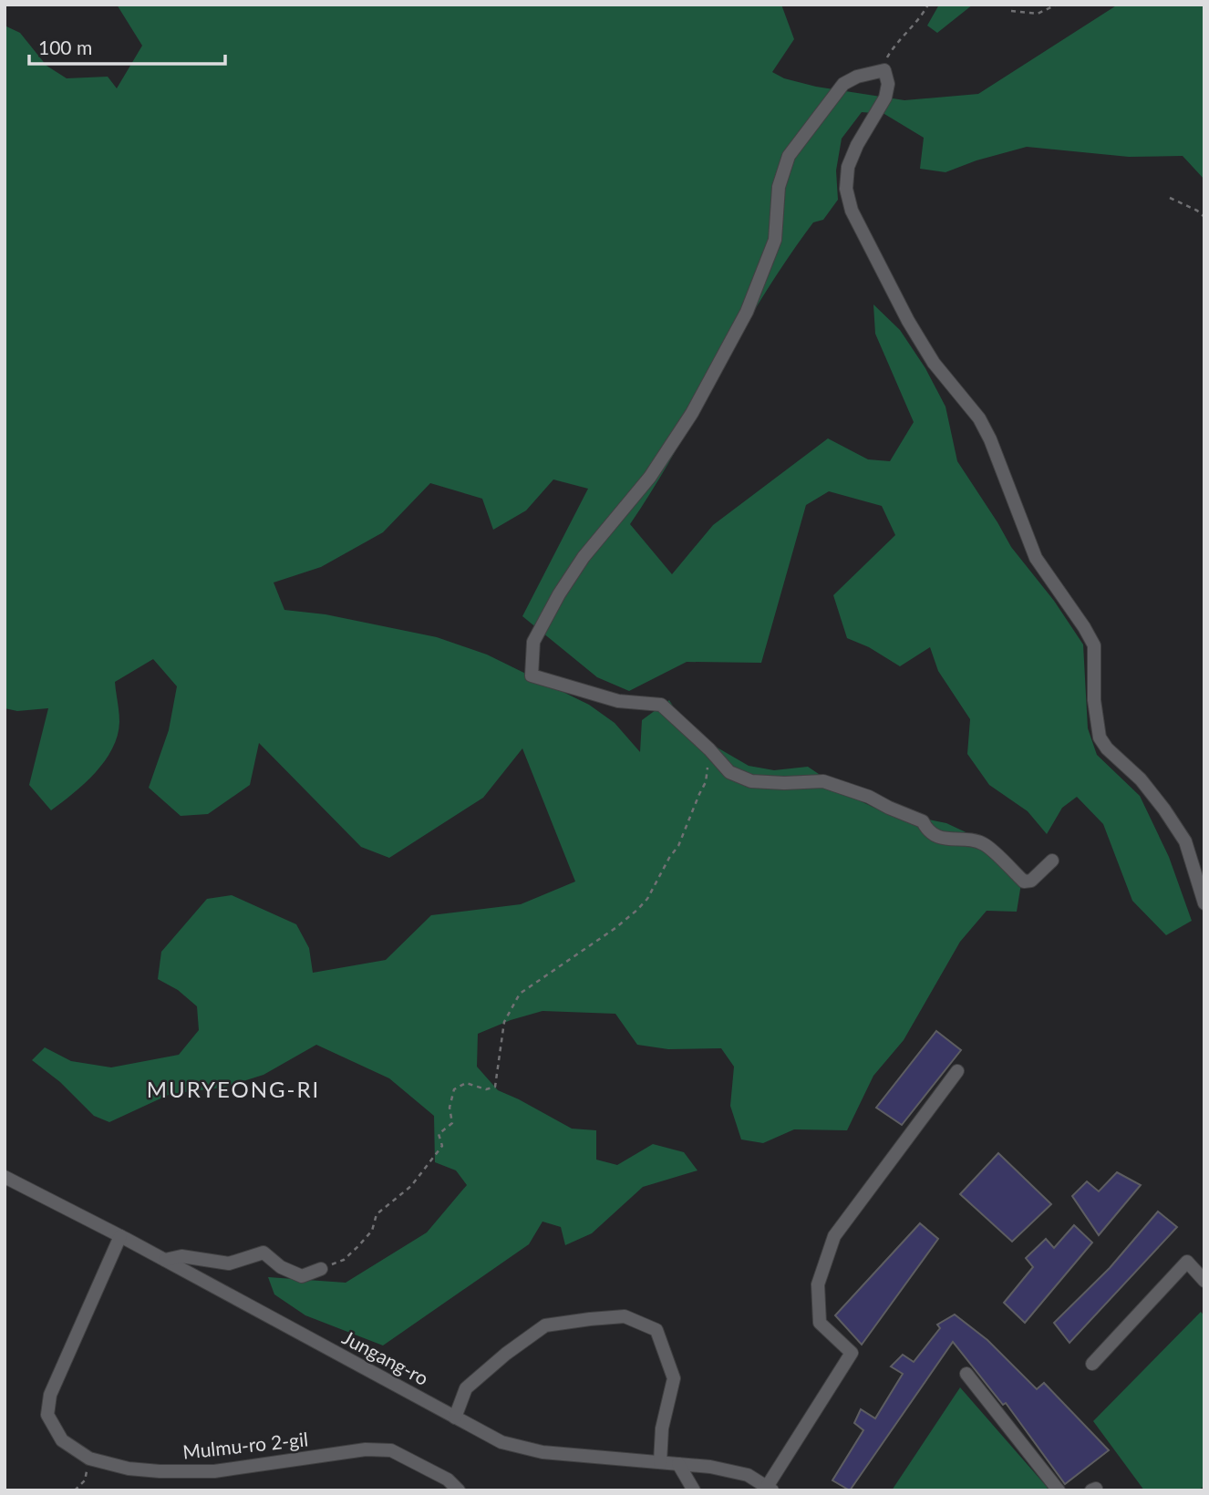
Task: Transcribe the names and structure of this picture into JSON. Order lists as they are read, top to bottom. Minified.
{"streets":{"street":["Jungang-ro","Mulmu-ro 2-gil"]},"crossings":[["Jungang-ro","Mulmu-ro 2-gil"]],"districts":["MURYEONG-RI"],"scale_bar":"100 m"}
